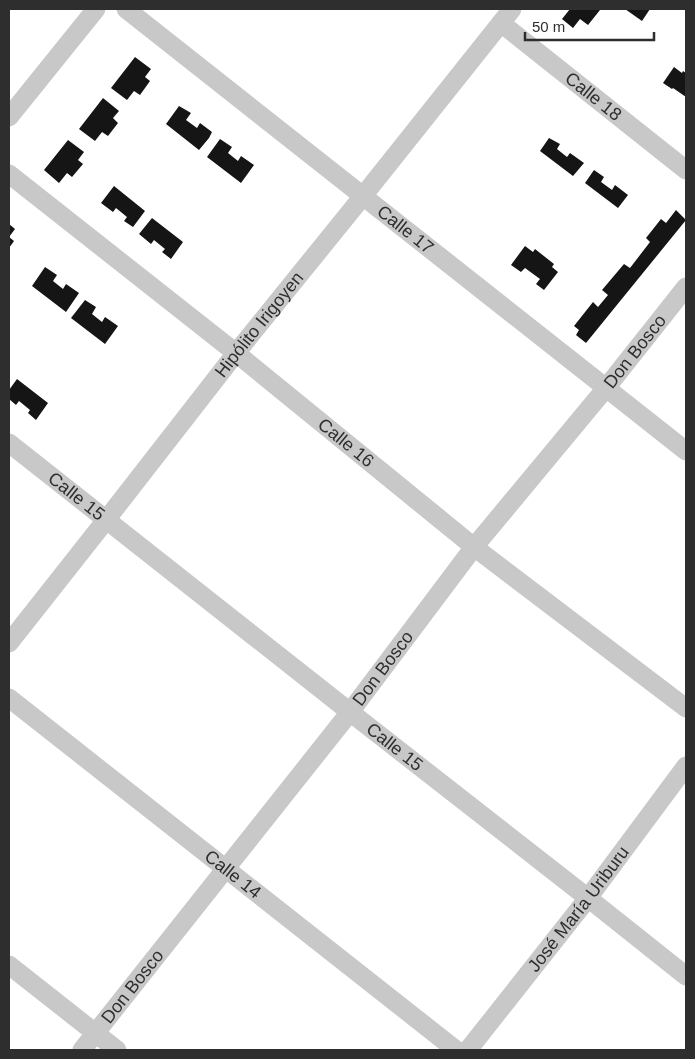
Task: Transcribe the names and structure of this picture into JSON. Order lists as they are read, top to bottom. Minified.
{"streets":{"street":["Calle 18","Calle 17","Hipólito Irigoyen","Don Bosco","Calle 16","Calle 15","Calle 14","José María Uriburu"]},"crossings":[["Calle 18","Hipólito Irigoyen"],["Calle 17","Hipólito Irigoyen"],["Calle 17","Don Bosco"],["Hipólito Irigoyen","Calle 16"],["Hipólito Irigoyen","Calle 15"],["Don Bosco","Calle 16"],["Don Bosco","Calle 15"],["Don Bosco","Calle 14"],["Calle 15","José María Uriburu"]],"scale_bar":"50 m"}
